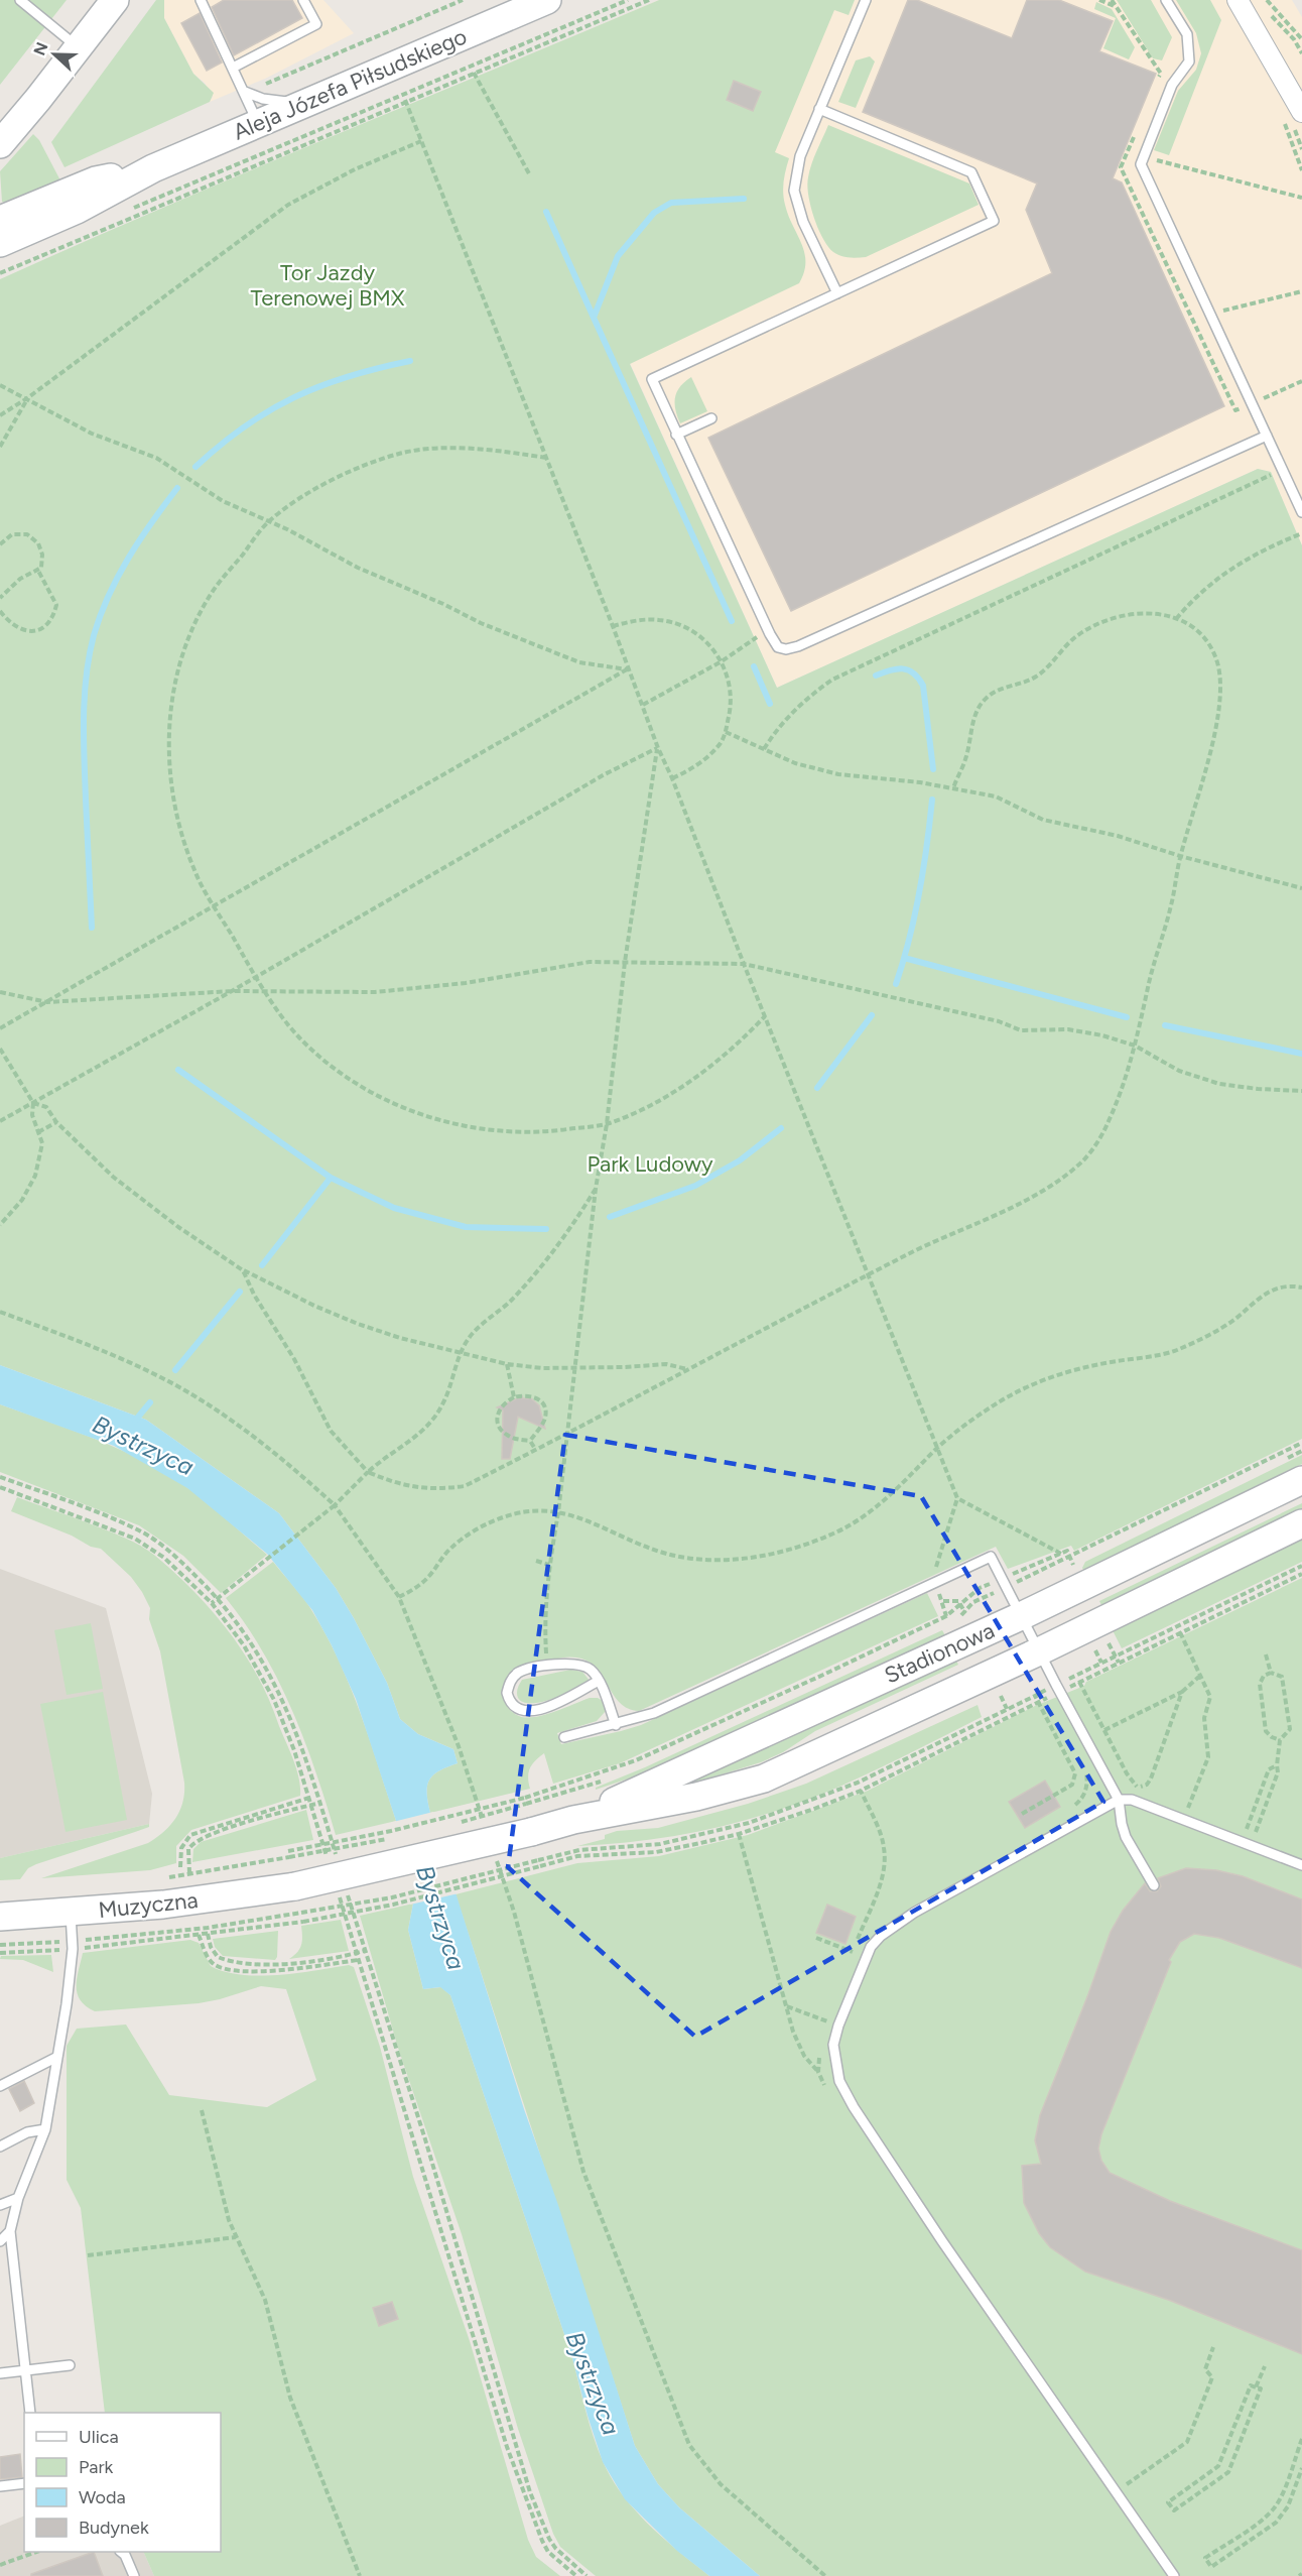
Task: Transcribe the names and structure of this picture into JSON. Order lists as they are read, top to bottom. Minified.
{"streets":{"street":["Aleja Józefa Piłsudskiego","Stadionowa","Muzyczna"]},"crossings":[["Stadionowa","Muzyczna"]],"water":["Bystrzyca"],"parks":["Tor Jazdy Terenowej BMX","Park Ludowy"],"legend":["Ulica","Park","Woda","Budynek"],"north":"left"}
